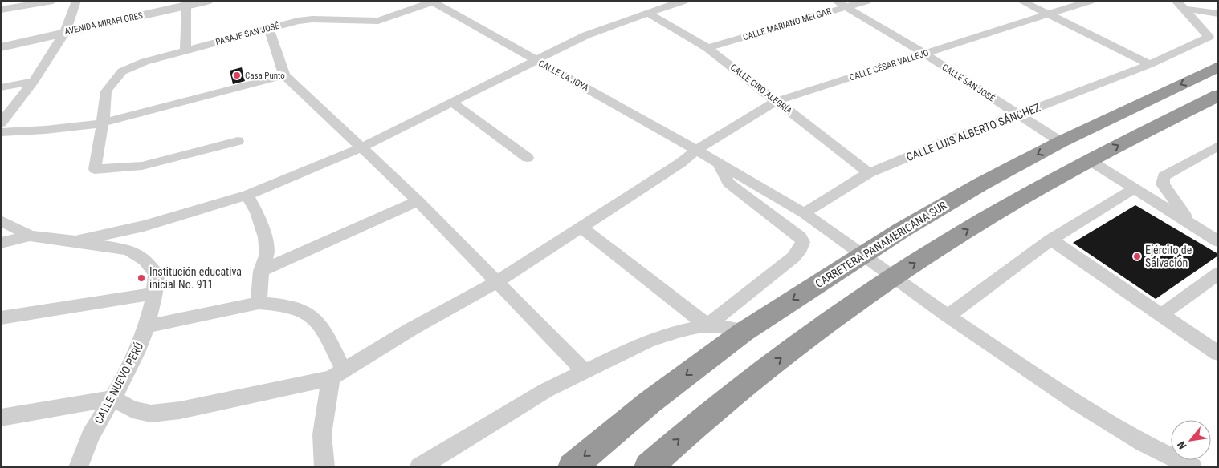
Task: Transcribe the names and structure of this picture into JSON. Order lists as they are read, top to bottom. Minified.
{"streets":{"highway":["CARRETERA PANAMERICANA SUR"],"street":["AVENIDA MIRAFLORES","CALLE MARIANO MELGAR","PASAJE SAN JOSÉ","CALLE CÉSAR VALLEJO","CALLE LA JOYA","CALLE SAN JOSÉ","CALLE CIRO ALEGRÍA","CALLE LUIS ALBERTO SÁNCHEZ","CALLE NUEVO PERÚ"]},"crossings":[["CALLE MARIANO MELGAR","CALLE SAN JOSÉ"],["CALLE MARIANO MELGAR","CALLE CIRO ALEGRÍA"],["PASAJE SAN JOSÉ","CALLE LA JOYA"],["CALLE CÉSAR VALLEJO","CALLE LA JOYA"],["CALLE CÉSAR VALLEJO","CALLE SAN JOSÉ"],["CALLE CÉSAR VALLEJO","CALLE CIRO ALEGRÍA"],["CALLE CÉSAR VALLEJO","CALLE NUEVO PERÚ"],["CALLE LA JOYA","CALLE LUIS ALBERTO SÁNCHEZ"],["CALLE SAN JOSÉ","CALLE LUIS ALBERTO SÁNCHEZ"],["CALLE SAN JOSÉ","CARRETERA PANAMERICANA SUR"],["CALLE CIRO ALEGRÍA","CALLE LUIS ALBERTO SÁNCHEZ"]],"places":["Casa Punto","Ejército de Salvación","Institución educativa inicial No. 911"],"north":"bottom left"}
